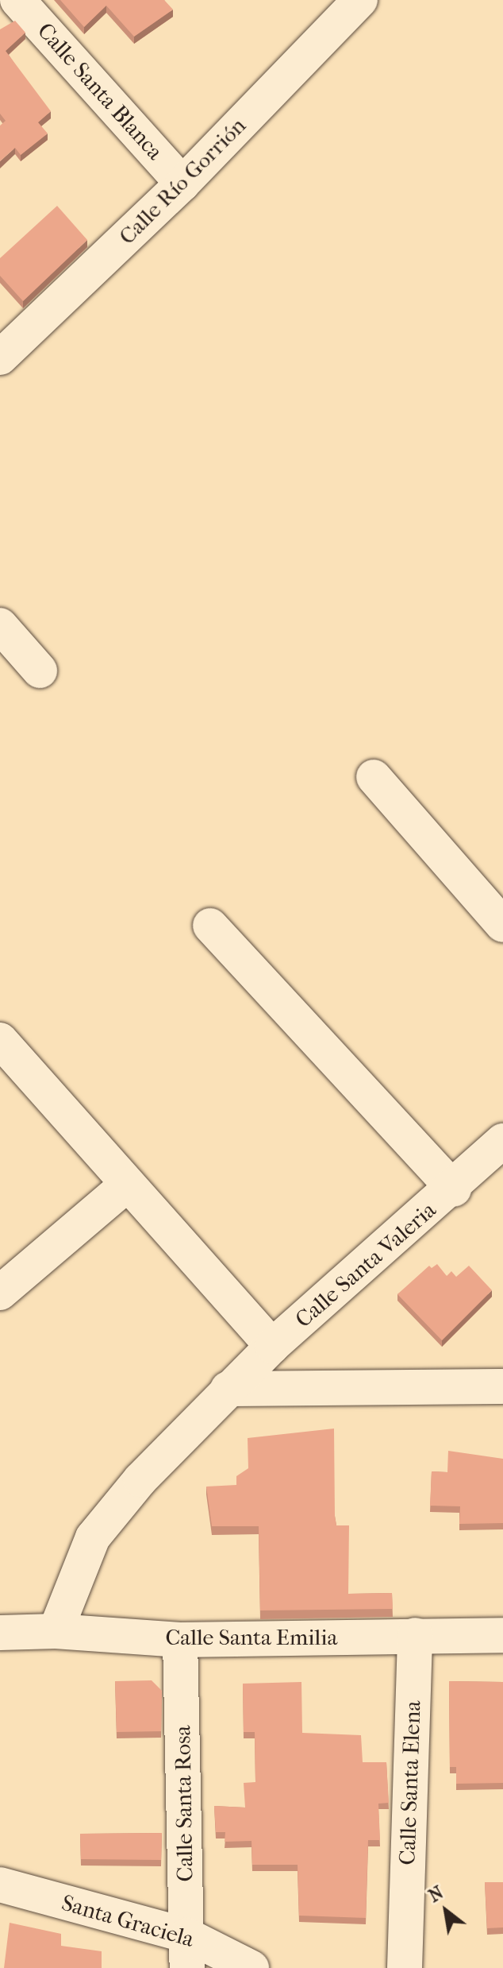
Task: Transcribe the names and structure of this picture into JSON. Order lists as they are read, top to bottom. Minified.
{"streets":{"street":["Calle Santa Blanca","Calle Río Gorrión","Calle Santa Valeria","Calle Santa Emilia","Calle Santa Elena","Calle Santa Rosa","Santa Graciela"]},"crossings":[["Calle Santa Blanca","Calle Río Gorrión"],["Calle Santa Valeria","Calle Santa Emilia"],["Calle Santa Emilia","Calle Santa Elena"],["Calle Santa Emilia","Calle Santa Rosa"],["Calle Santa Rosa","Santa Graciela"]],"north":"top left"}
